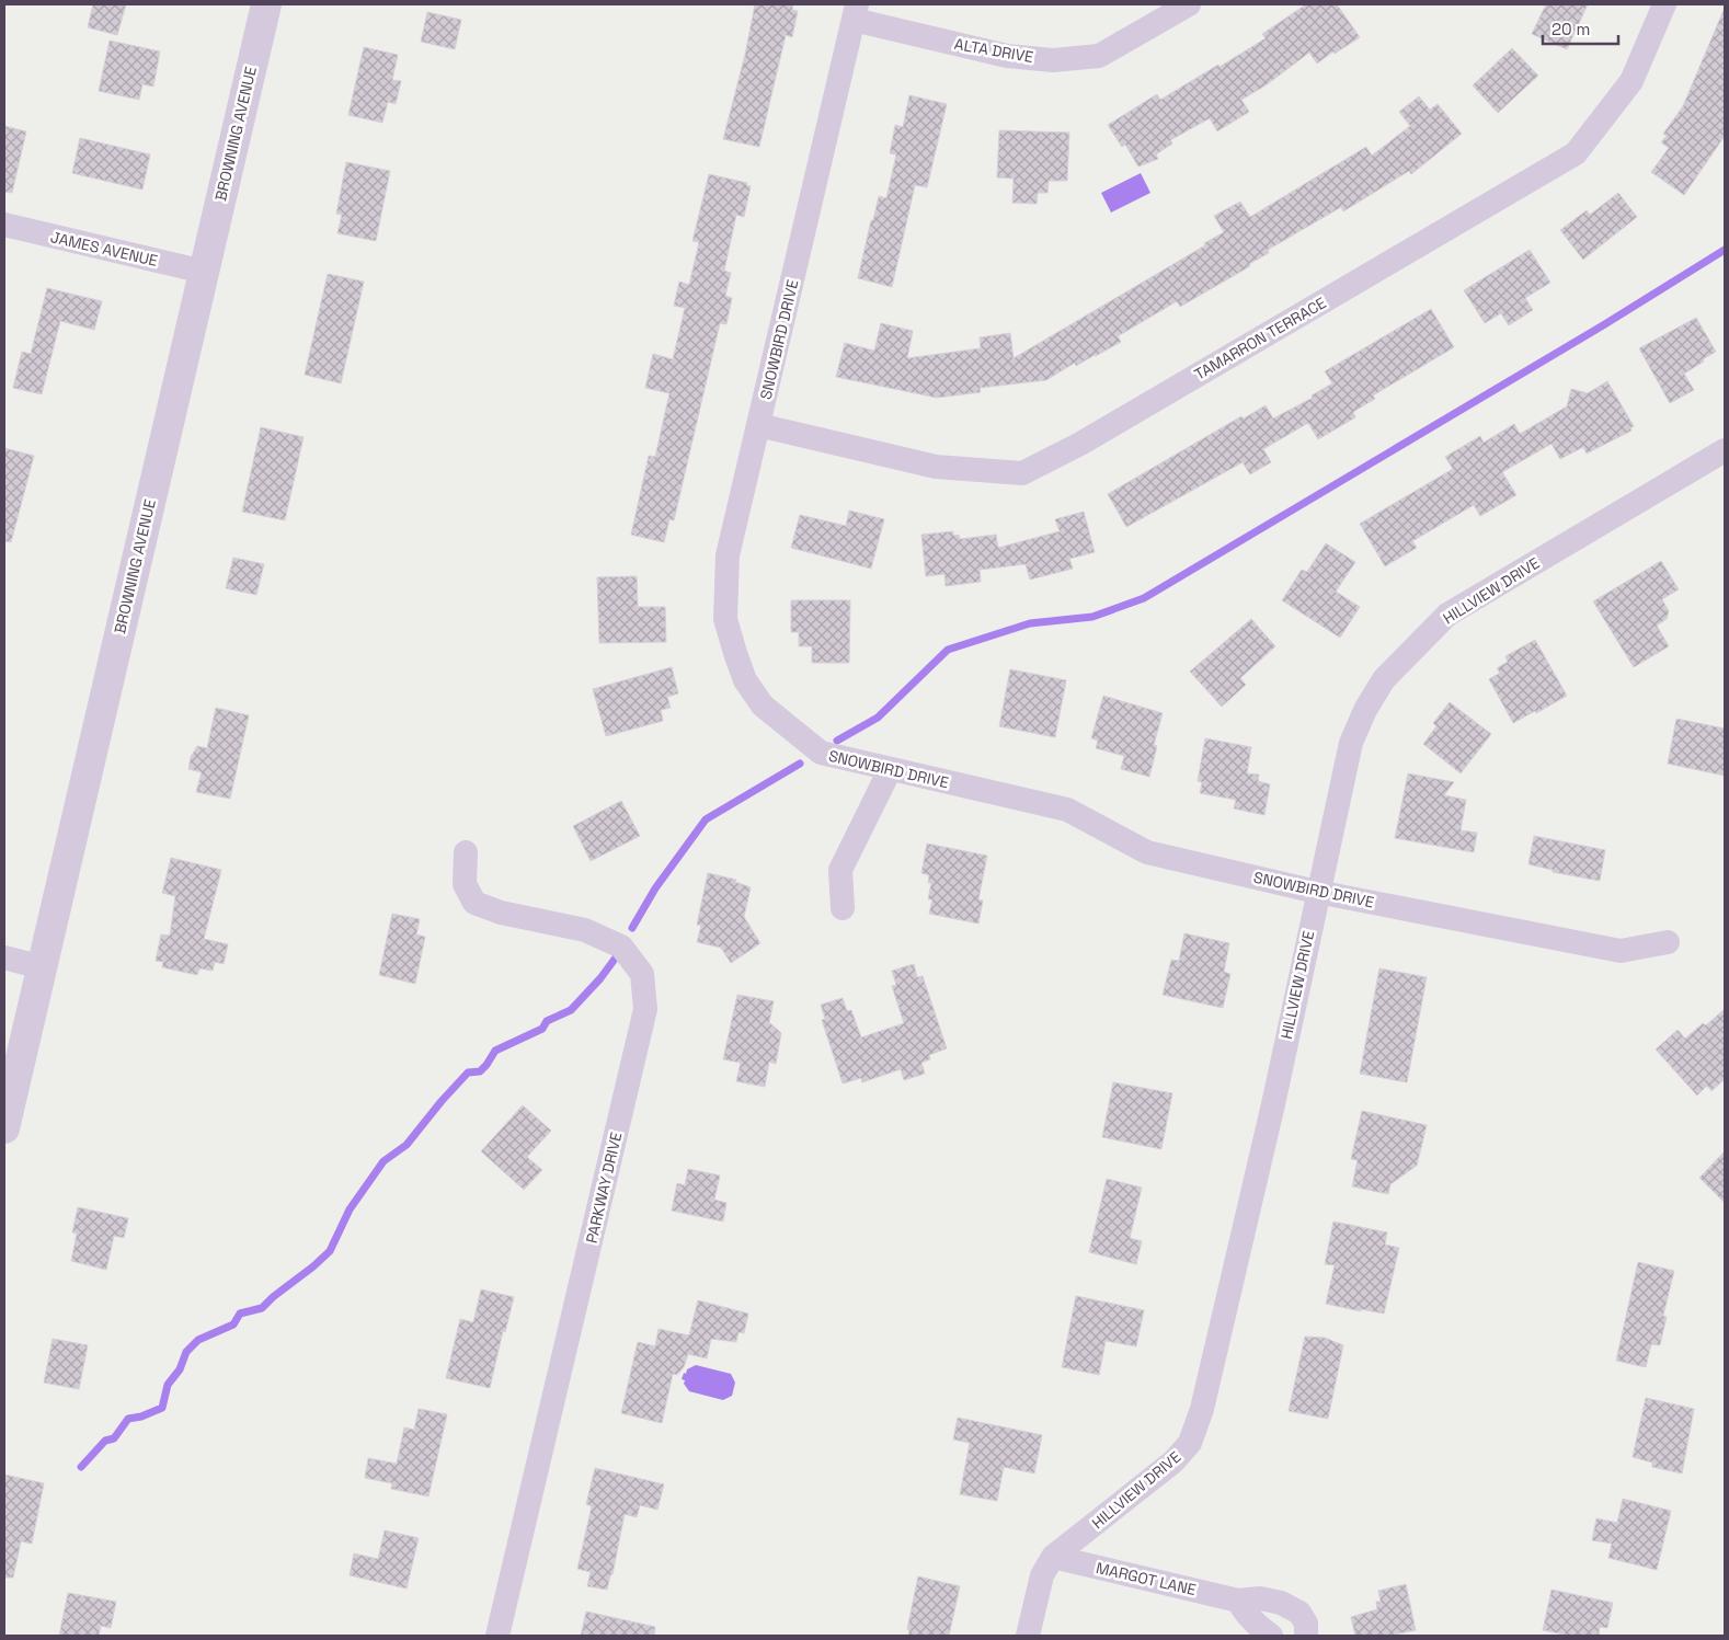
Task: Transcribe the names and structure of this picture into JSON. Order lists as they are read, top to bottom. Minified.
{"streets":{"street":["ALTA DRIVE","BROWNING AVENUE","JAMES AVENUE","TAMARRON TERRACE","SNOWBIRD DRIVE","HILLVIEW DRIVE","PARKWAY DRIVE","MARGOT LANE"]},"crossings":[["ALTA DRIVE","SNOWBIRD DRIVE"],["BROWNING AVENUE","JAMES AVENUE"],["TAMARRON TERRACE","SNOWBIRD DRIVE"],["SNOWBIRD DRIVE","HILLVIEW DRIVE"],["HILLVIEW DRIVE","MARGOT LANE"]],"scale_bar":"20 m"}
